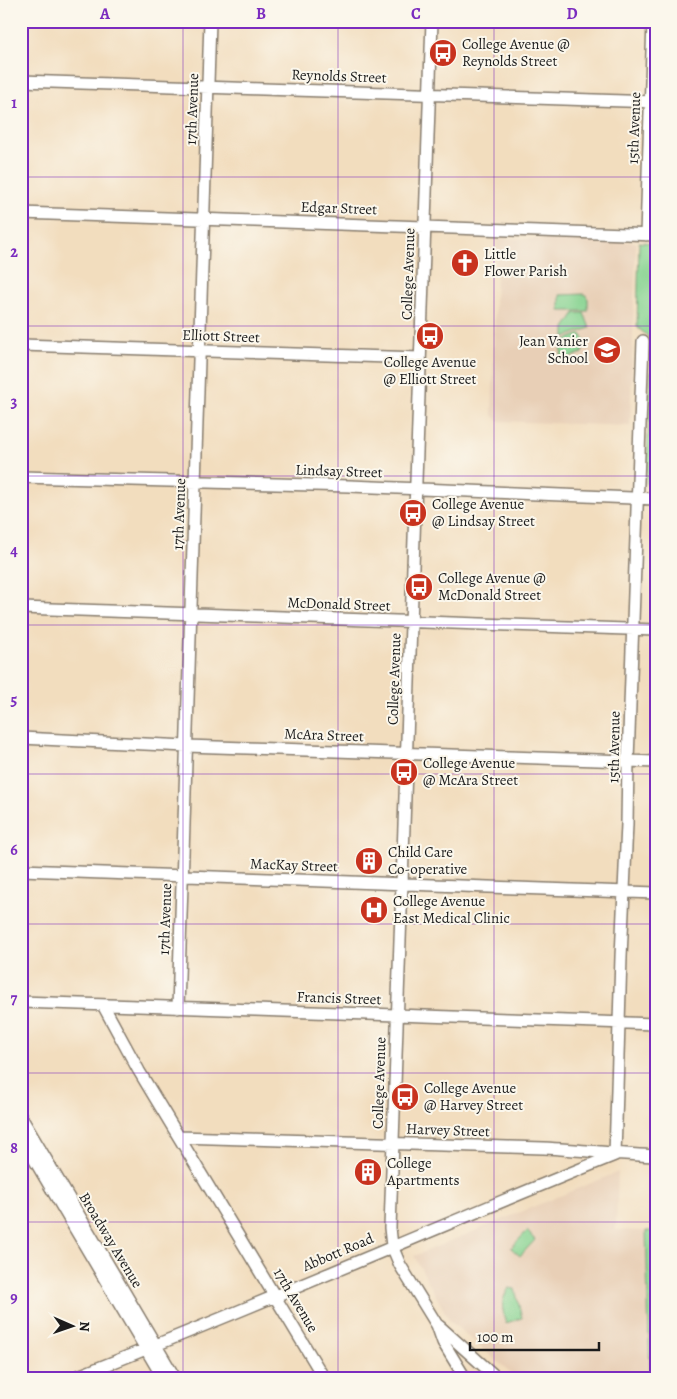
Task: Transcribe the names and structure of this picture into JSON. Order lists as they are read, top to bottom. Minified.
{"streets":{"street":["Reynolds Street","17th Avenue","15th Avenue","Edgar Street","College Avenue","Elliott Street","Lindsay Street","McDonald Street","McAra Street","MacKay Street","Francis Street","Harvey Street","Broadway Avenue","Abbott Road"]},"crossings":[["Reynolds Street","17th Avenue"],["Reynolds Street","15th Avenue"],["Reynolds Street","College Avenue"],["17th Avenue","Edgar Street"],["17th Avenue","Elliott Street"],["17th Avenue","Lindsay Street"],["17th Avenue","McDonald Street"],["17th Avenue","McAra Street"],["17th Avenue","MacKay Street"],["17th Avenue","Francis Street"],["17th Avenue","Harvey Street"],["17th Avenue","Abbott Road"],["15th Avenue","Edgar Street"],["15th Avenue","Lindsay Street"],["15th Avenue","McDonald Street"],["15th Avenue","McAra Street"],["15th Avenue","MacKay Street"],["15th Avenue","Francis Street"],["15th Avenue","Harvey Street"],["15th Avenue","Abbott Road"],["Edgar Street","College Avenue"],["College Avenue","Elliott Street"],["College Avenue","Lindsay Street"],["College Avenue","McDonald Street"],["College Avenue","McAra Street"],["College Avenue","MacKay Street"],["College Avenue","Francis Street"],["College Avenue","Harvey Street"],["College Avenue","Abbott Road"],["Harvey Street","Abbott Road"],["Broadway Avenue","Abbott Road"]],"places":{"bus stop":["College Avenue @ Reynolds Street","College Avenue @ Elliott Street","College Avenue @ Lindsay Street","College Avenue @ McDonald Street","College Avenue @ McAra Street","College Avenue @ Harvey Street"],"church":["Little Flower Parish"],"school or university":["Jean Vanier School"],"building":["Child Care Co-operative","College Apartments"],"hospital":["College Avenue East Medical Clinic"]},"scale_bar":"100 m","north":"right","grid":{"columns":["A","B","C","D"],"rows":["1","2","3","4","5","6","7","8","9"]}}
